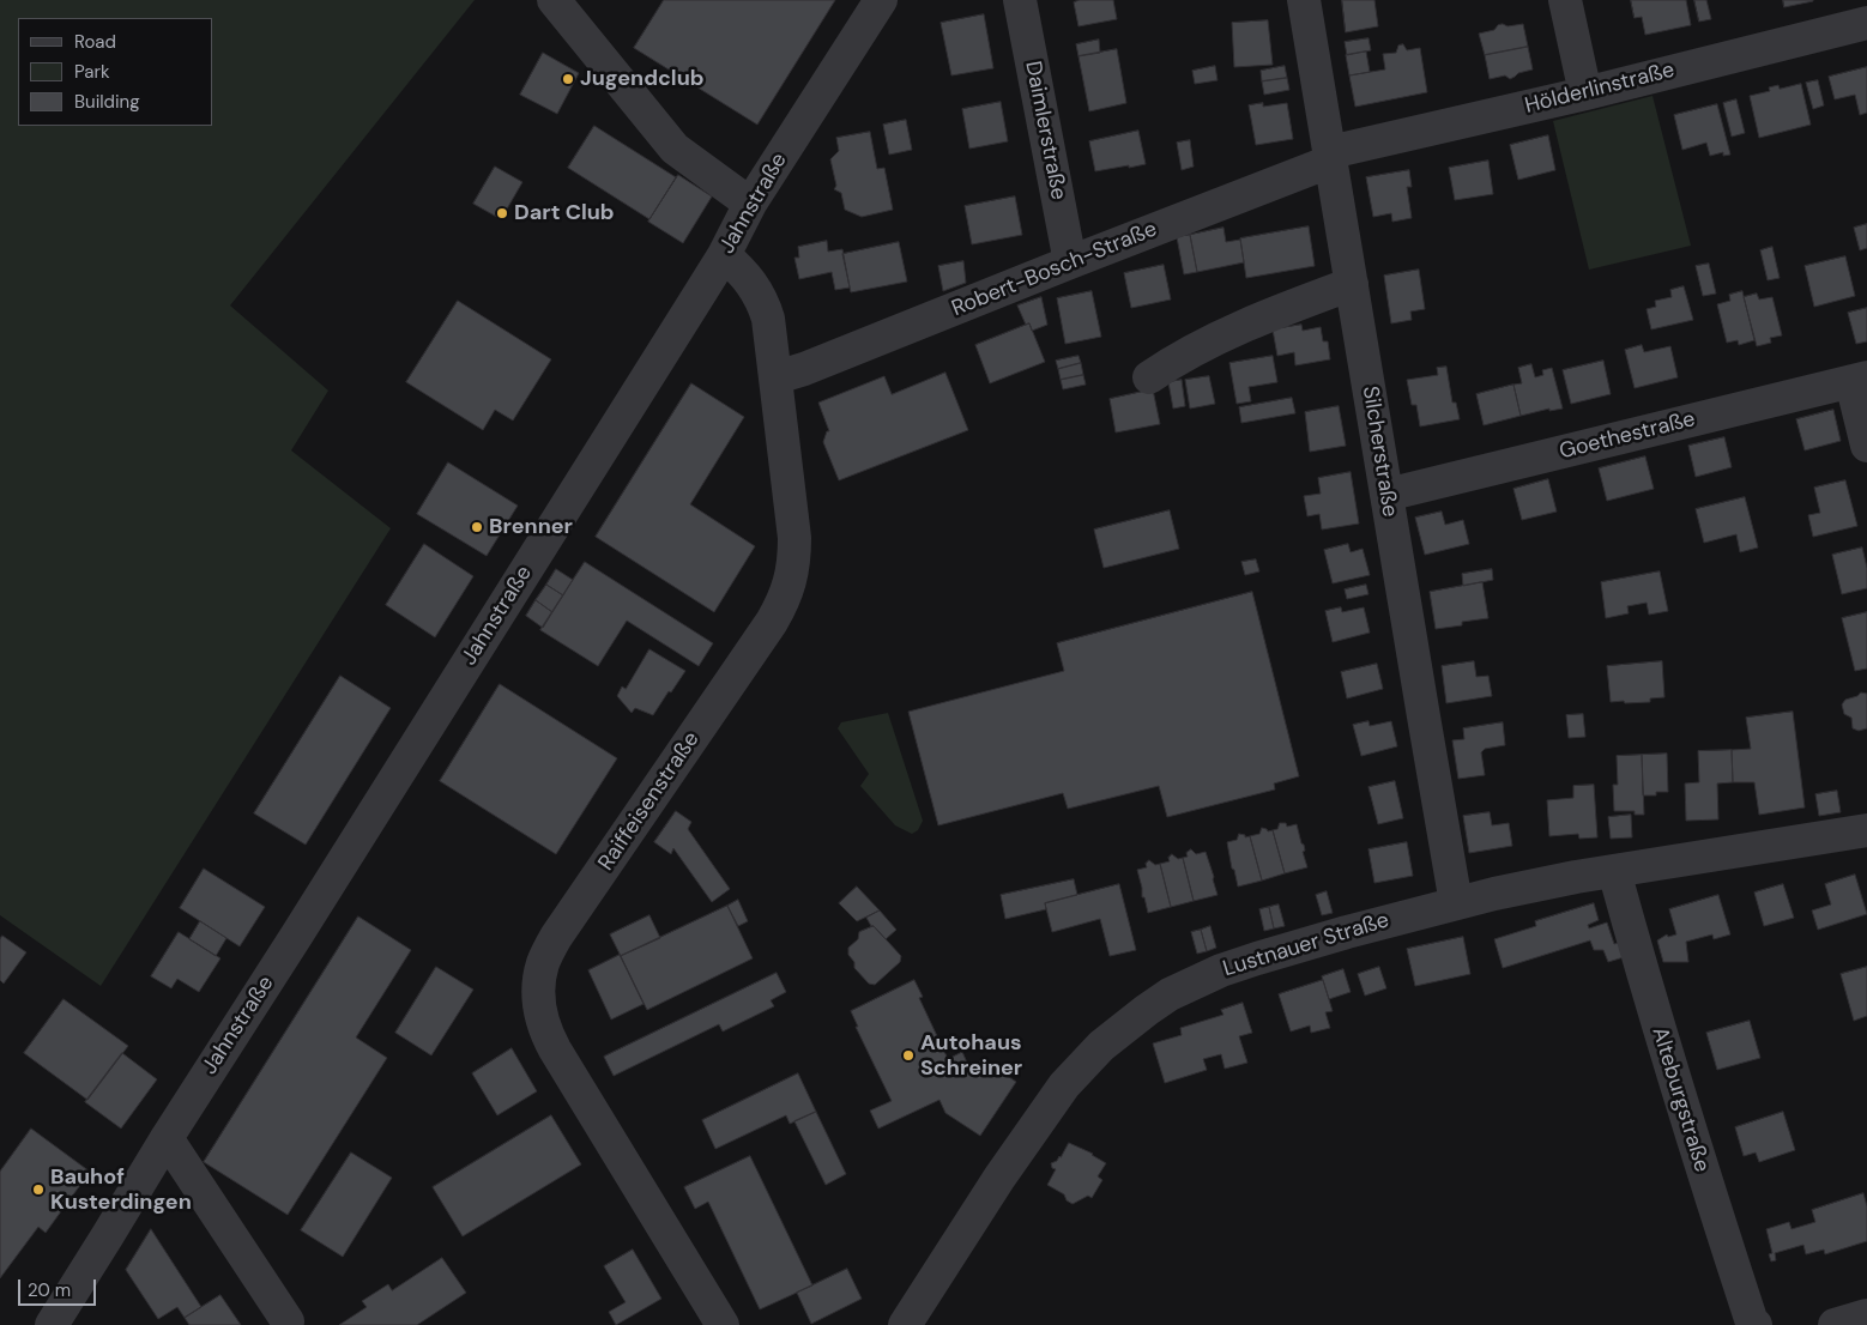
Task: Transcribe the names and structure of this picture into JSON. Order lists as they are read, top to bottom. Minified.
{"streets":{"street":["Hölderlinstraße","Daimlerstraße","Jahnstraße","Robert-Bosch-Straße","Goethestraße","Silcherstraße","Raiffeisenstraße","Lustnauer Straße","Alteburgstraße"]},"crossings":[["Hölderlinstraße","Robert-Bosch-Straße"],["Hölderlinstraße","Silcherstraße"],["Daimlerstraße","Robert-Bosch-Straße"],["Jahnstraße","Raiffeisenstraße"],["Robert-Bosch-Straße","Silcherstraße"],["Robert-Bosch-Straße","Raiffeisenstraße"],["Goethestraße","Silcherstraße"],["Silcherstraße","Lustnauer Straße"],["Lustnauer Straße","Alteburgstraße"]],"places":["Jugendclub","Dart Club","Brenner","Autohaus Schreiner","Bauhof Kusterdingen"],"legend":["Road","Park","Building"],"scale_bar":"20 m"}
